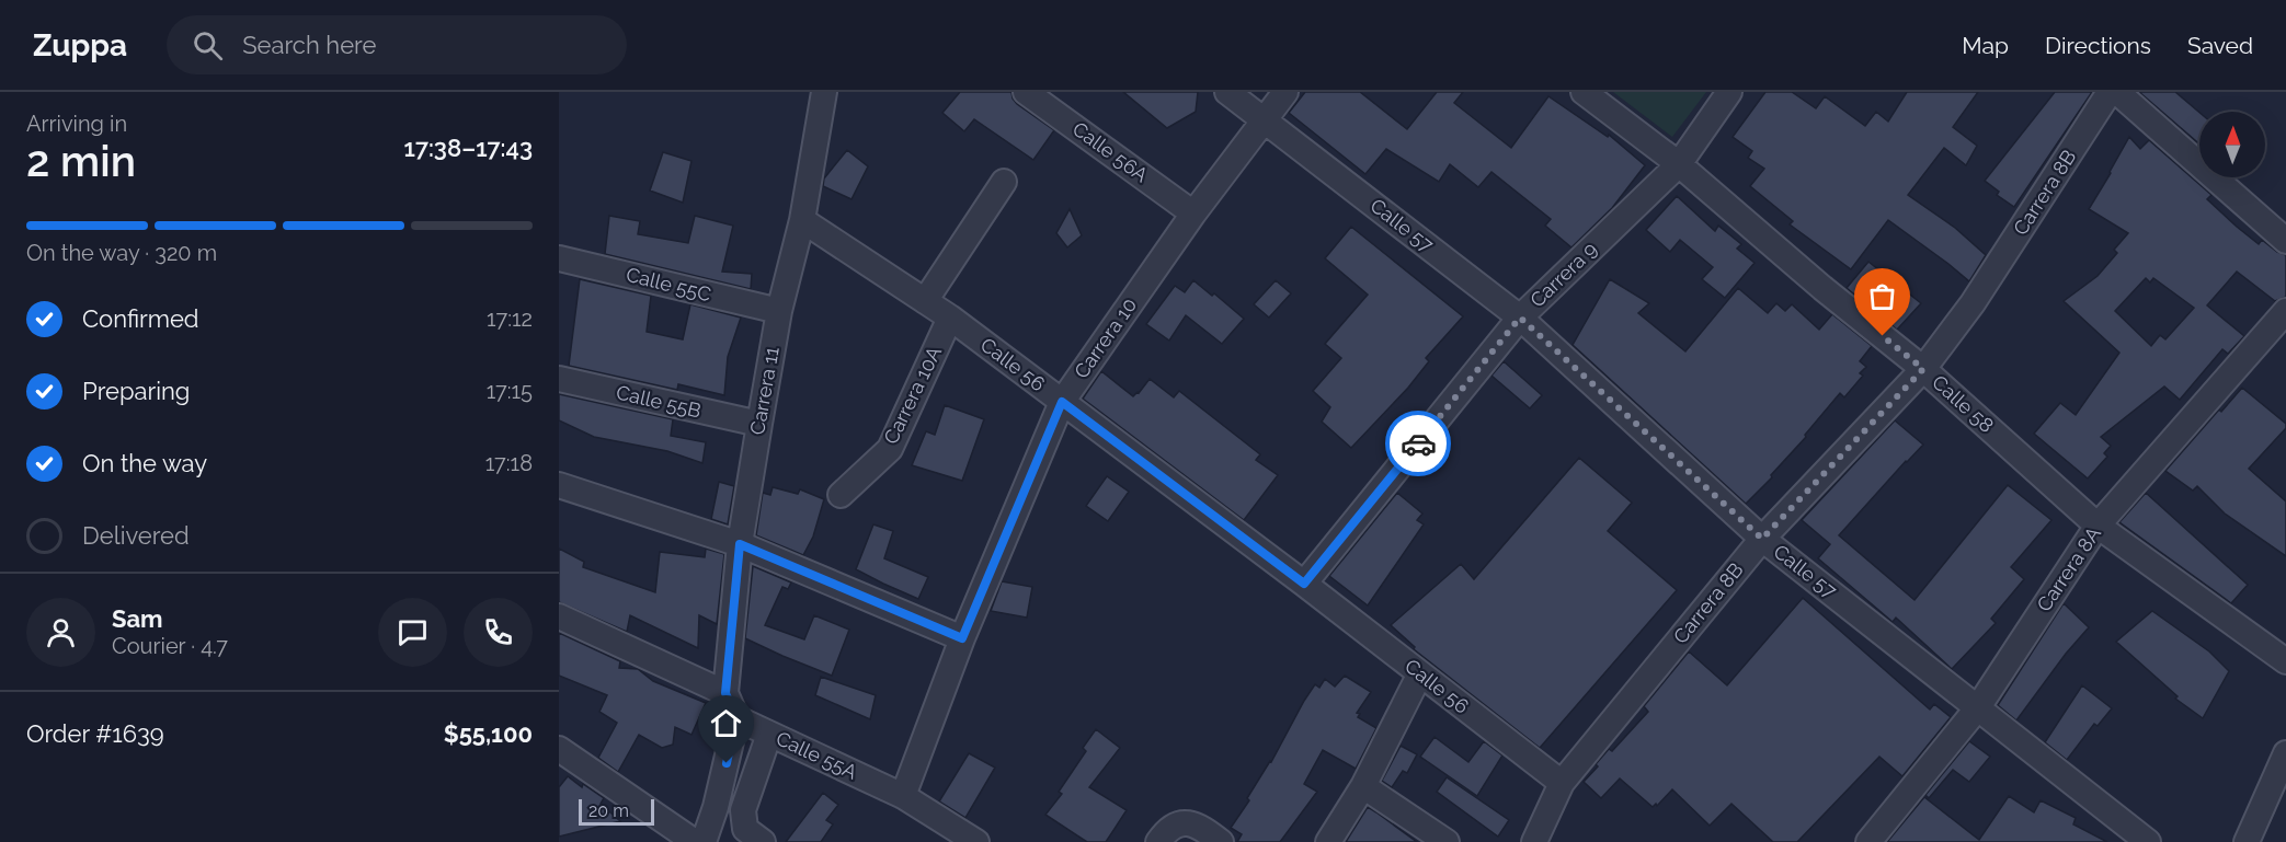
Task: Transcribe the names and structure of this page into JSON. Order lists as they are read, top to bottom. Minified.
{"streets":{"street":["Calle 56A","Carrera 8B","Calle 57","Carrera 9","Calle 55C","Carrera 10","Calle 56","Carrera 11","Carrera 10A","Calle 55B","Calle 58","Carrera 8A","Calle 55A"]},"crossings":[["Calle 56A","Carrera 10"],["Carrera 8B","Calle 57"],["Carrera 8B","Calle 56"],["Carrera 8B","Calle 58"],["Calle 57","Carrera 9"],["Calle 57","Carrera 10"],["Calle 57","Carrera 8A"],["Carrera 9","Calle 56"],["Carrera 9","Calle 58"],["Calle 55C","Carrera 11"],["Carrera 10","Calle 56"],["Carrera 10","Calle 55A"],["Calle 56","Carrera 11"],["Calle 56","Carrera 10A"],["Carrera 11","Calle 55B"],["Calle 58","Carrera 8A"]],"scale_bar":"20 m","north":"top","page":{"header":"Zuppa","search":"Search here","nav":["Map","Directions","Saved"],"heading":["2 min","Arriving in","17:38–17:43"],"panel":["Sam","Courier · 4.7","Order #1639","$55,100"],"bar":"On the way · 320 m","list":[["Confirmed","17:12"],["Preparing","17:15"],["On the way","17:18"],"Delivered"],"scale":"20 m"}}
